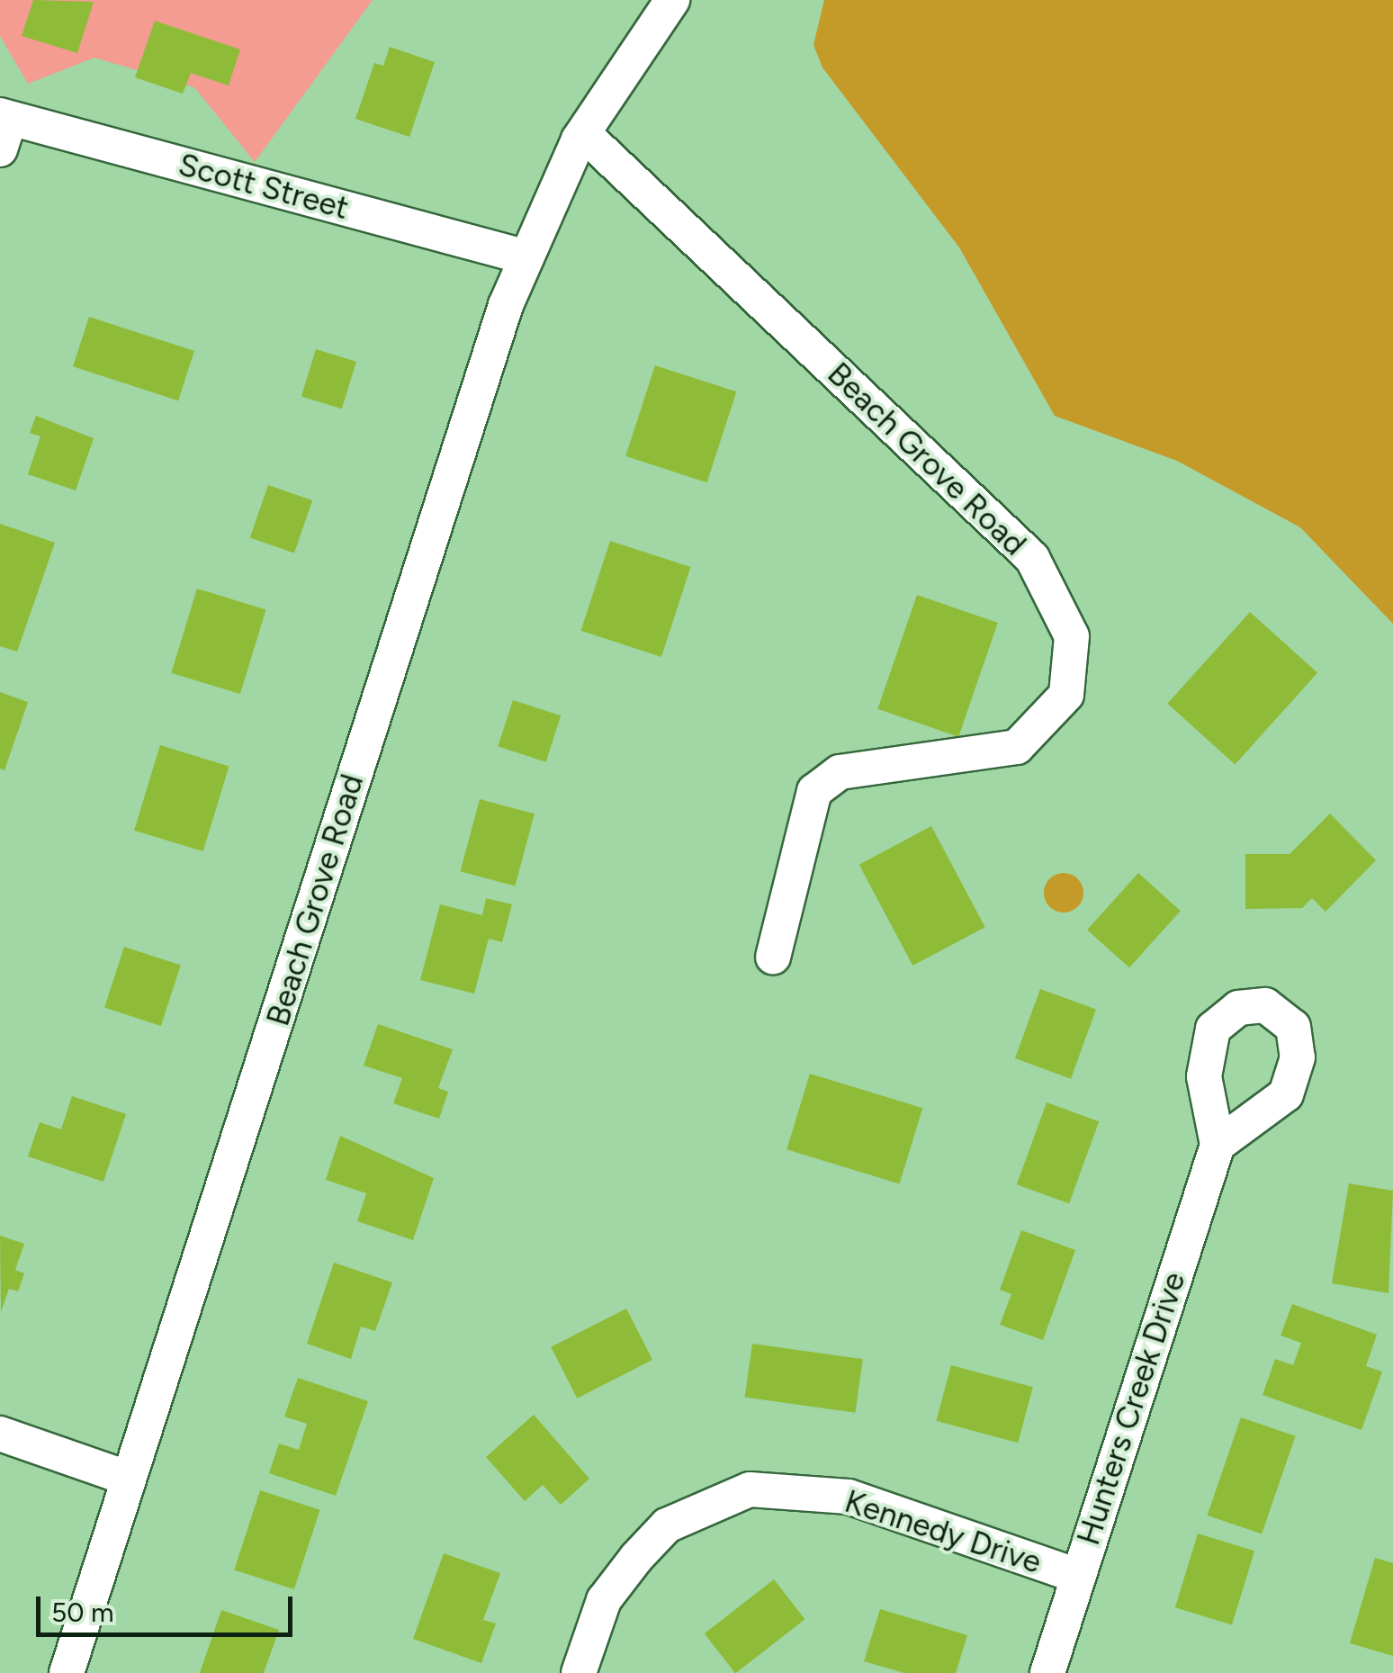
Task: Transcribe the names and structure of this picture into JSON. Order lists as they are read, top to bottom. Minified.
{"streets":{"street":["Scott Street","Beach Grove Road","Hunters Creek Drive","Kennedy Drive"]},"crossings":[["Scott Street","Beach Grove Road"],["Hunters Creek Drive","Kennedy Drive"]],"scale_bar":"50 m"}
